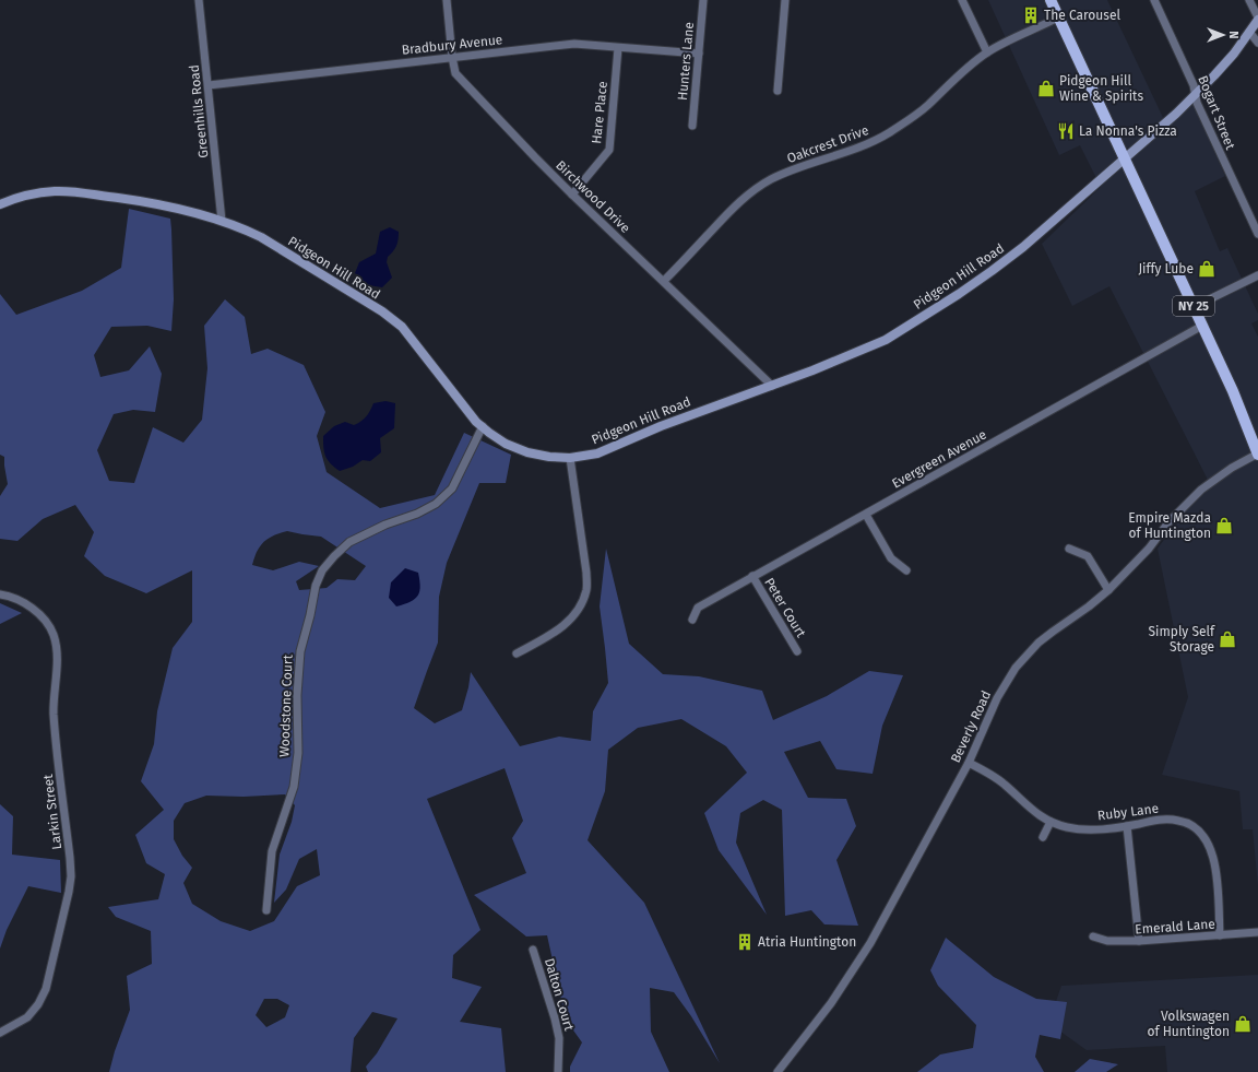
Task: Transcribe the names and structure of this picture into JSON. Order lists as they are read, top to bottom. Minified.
{"streets":{"main road":["NY 25"],"street":["Bradbury Avenue","Hunters Lane","Greenhills Road","Hare Place","Bogart Street","Oakcrest Drive","Birchwood Drive","Pidgeon Hill Road","Evergreen Avenue","Peter Court","Woodstone Court","Beverly Road","Larkin Street","Ruby Lane","Emerald Lane","Dalton Court"]},"crossings":[["Bradbury Avenue","Hunters Lane"],["Bradbury Avenue","Greenhills Road"],["Bradbury Avenue","Hare Place"],["Bradbury Avenue","Birchwood Drive"],["Greenhills Road","Pidgeon Hill Road"],["Hare Place","Birchwood Drive"],["Bogart Street","Pidgeon Hill Road"],["Oakcrest Drive","Birchwood Drive"],["Oakcrest Drive","NY 25"],["Birchwood Drive","Pidgeon Hill Road"],["Pidgeon Hill Road","NY 25"],["Pidgeon Hill Road","Woodstone Court"],["NY 25","Evergreen Avenue"],["NY 25","Beverly Road"],["Evergreen Avenue","Peter Court"],["Beverly Road","Ruby Lane"],["Ruby Lane","Emerald Lane"]],"places":{"building":["The Carousel","Atria Huntington"],"shop":["Pidgeon Hill Wine & Spirits","Jiffy Lube","Empire Mazda of Huntington","Simply Self Storage","Volkswagen of Huntington"],"restaurant":["La Nonna's Pizza"]},"north":"right"}
